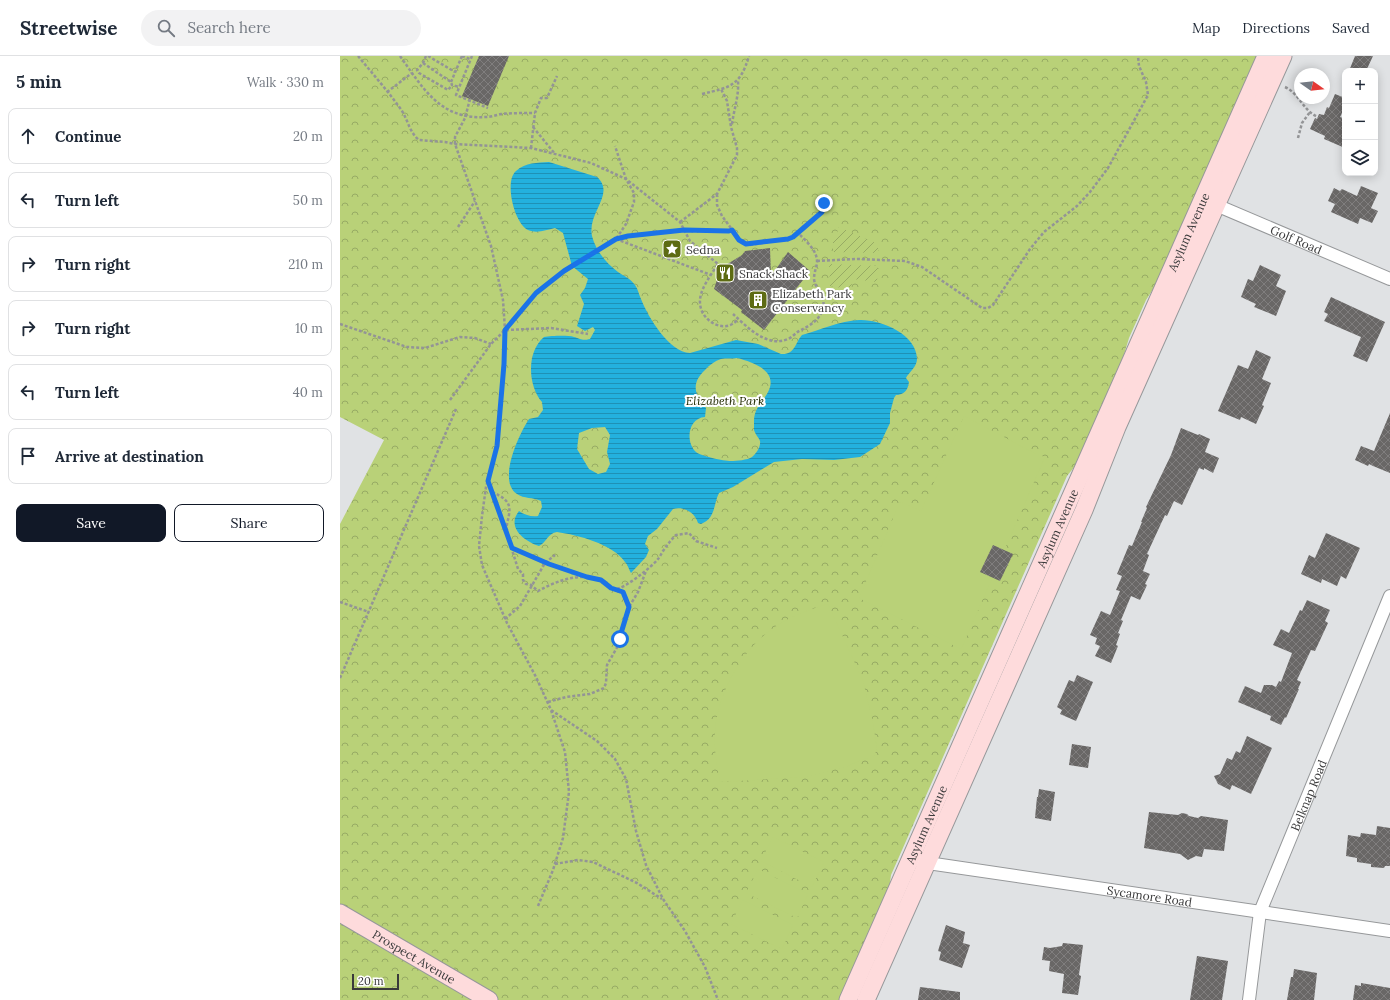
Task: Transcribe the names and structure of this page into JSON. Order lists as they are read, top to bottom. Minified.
{"streets":{"main road":["Asylum Avenue","Prospect Avenue"],"street":["Golf Road","Belknap Road","Sycamore Road"]},"crossings":[["Asylum Avenue","Golf Road"],["Asylum Avenue","Sycamore Road"],["Belknap Road","Sycamore Road"]],"parks":["Elizabeth Park"],"places":{"place":["Sedna"],"restaurant":["Snack Shack"],"building":["Elizabeth Park Conservancy"]},"scale_bar":"20 m","north":"right","page":{"header":"Streetwise","search":"Search here","nav":["Map","Directions","Saved"],"heading":["5 min","Walk · 330 m"],"map_buttons":["+","−"],"list":[["Continue","20 m"],["Turn left","50 m"],["Turn right","210 m"],["Turn right","10 m"],["Turn left","40 m"],"Arrive at destination"],"buttons":["Save","Share"],"scale":"20 m"}}
